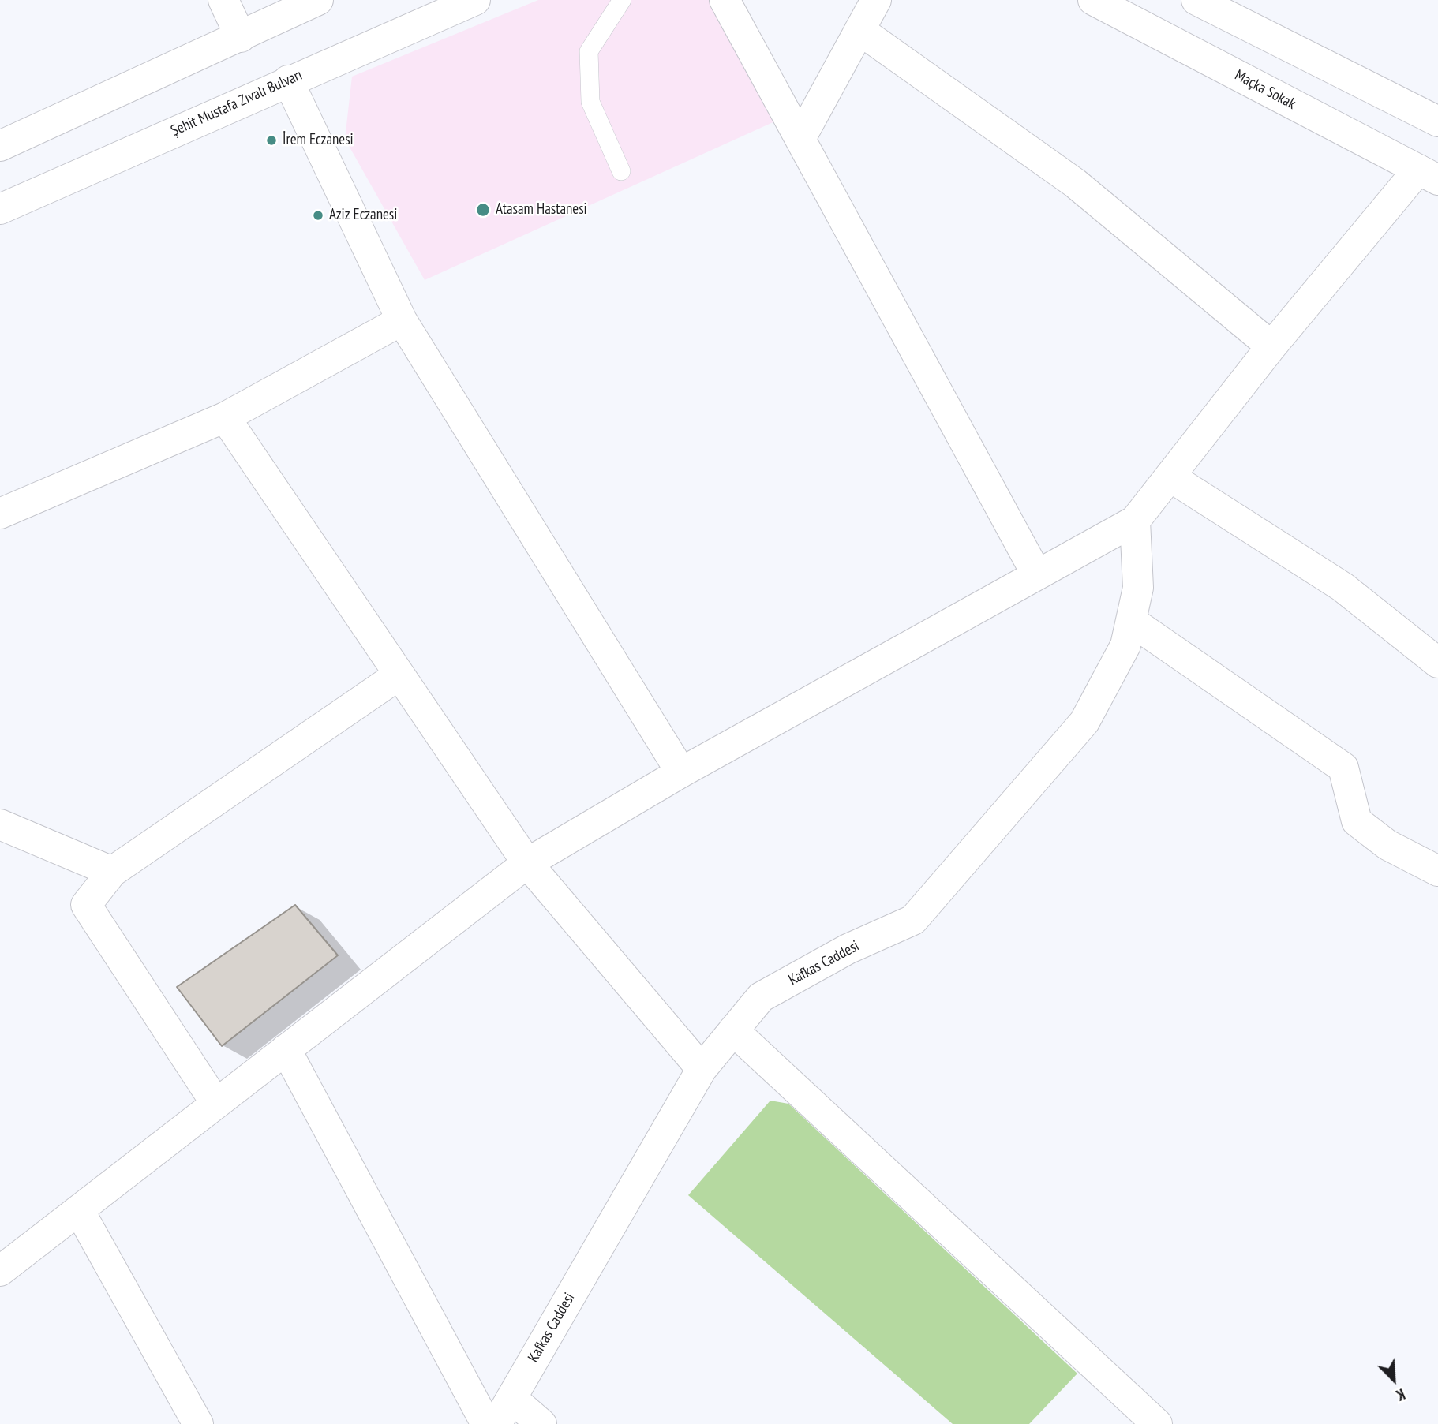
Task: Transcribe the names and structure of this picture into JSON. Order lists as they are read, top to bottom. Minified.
{"streets":{"street":["Maçka Sokak","Şehit Mustafa Zıvalı Bulvarı","Kafkas Caddesi"]},"places":["İrem Eczanesi","Atasam Hastanesi","Aziz Eczanesi"],"north":"bottom right"}
